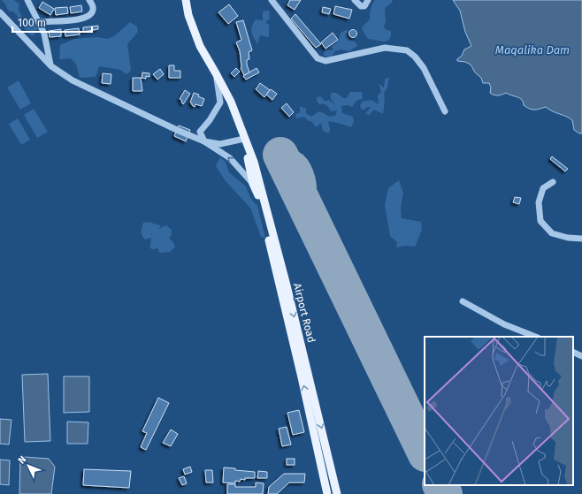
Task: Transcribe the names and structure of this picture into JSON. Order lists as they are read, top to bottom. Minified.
{"streets":{"main road":["Airport Road"]},"water":["Maqalika Dam"],"scale_bar":"100 m","north":"top left"}
